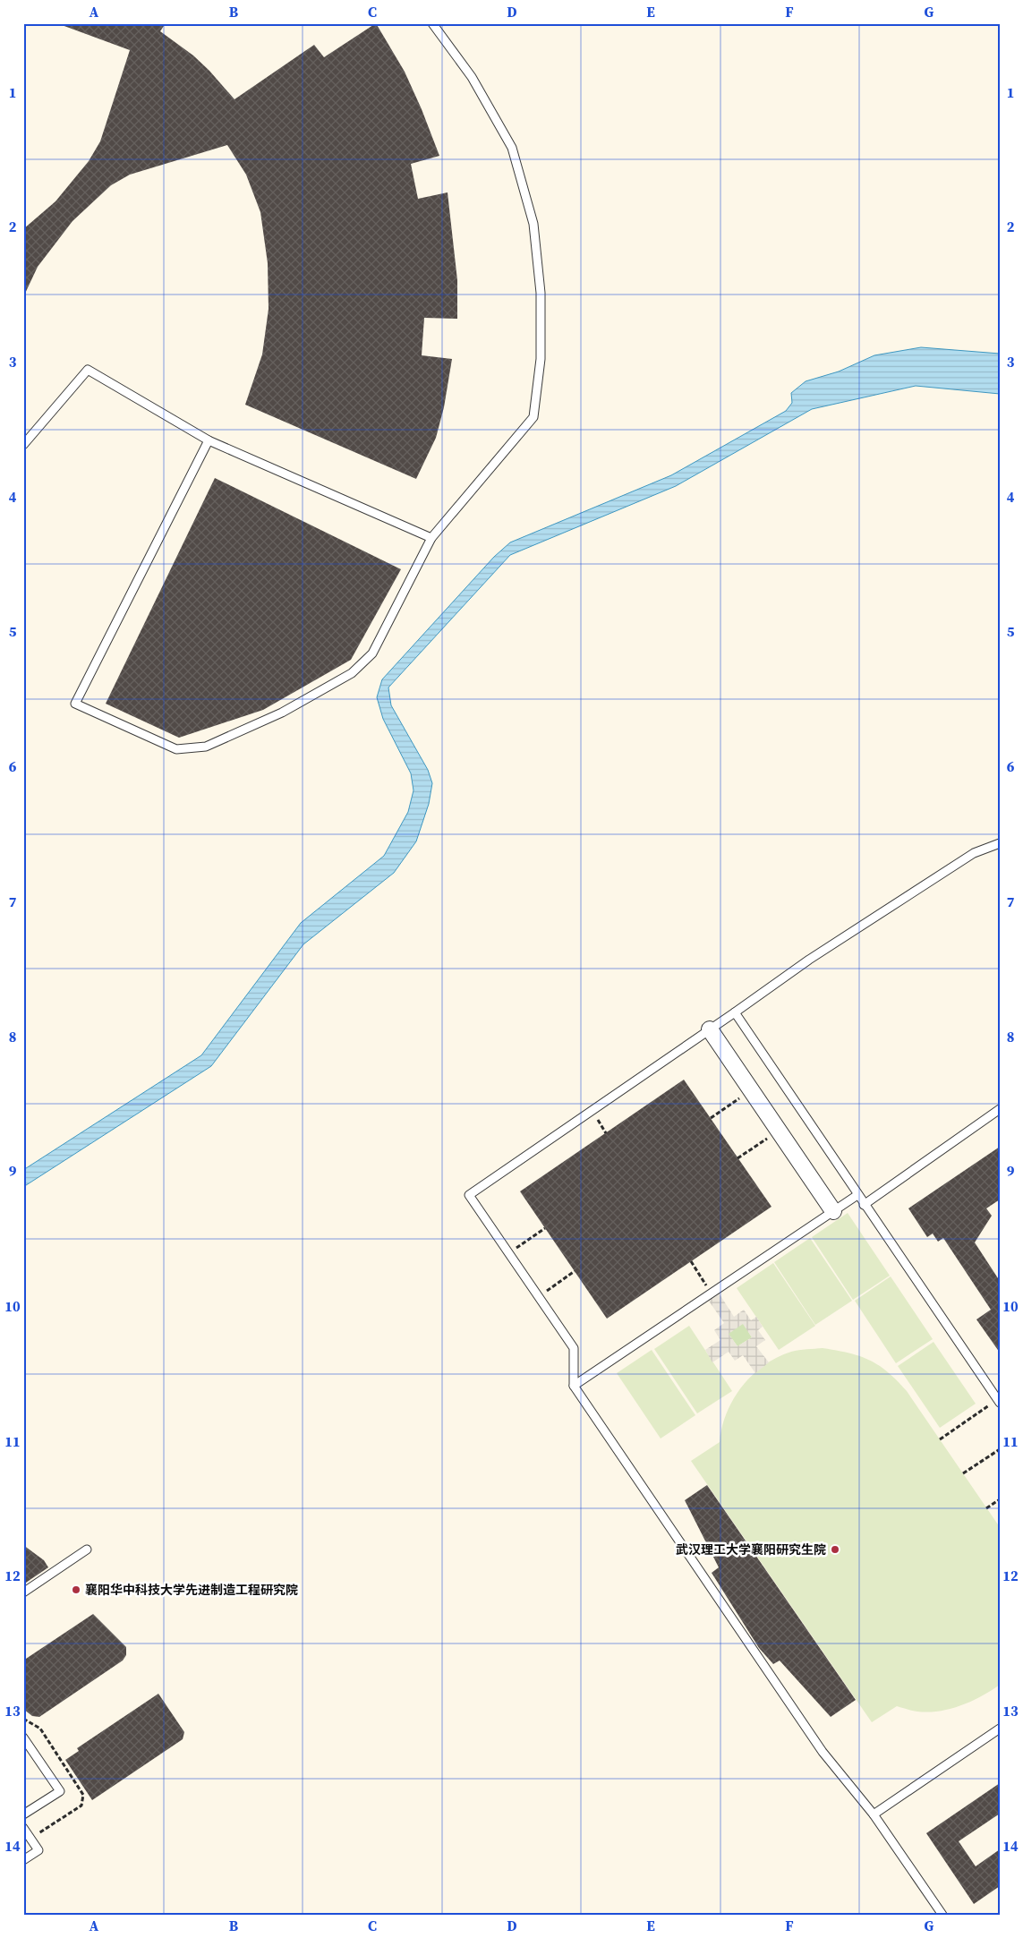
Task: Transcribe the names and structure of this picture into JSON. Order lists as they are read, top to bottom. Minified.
{"places":["武汉理工大学襄阳研究生院","襄阳华中科技大学先进制造工程研究院"],"grid":{"columns":["A","B","C","D","E","F","G"],"rows":["1","2","3","4","5","6","7","8","9","10","11","12","13","14"]}}
